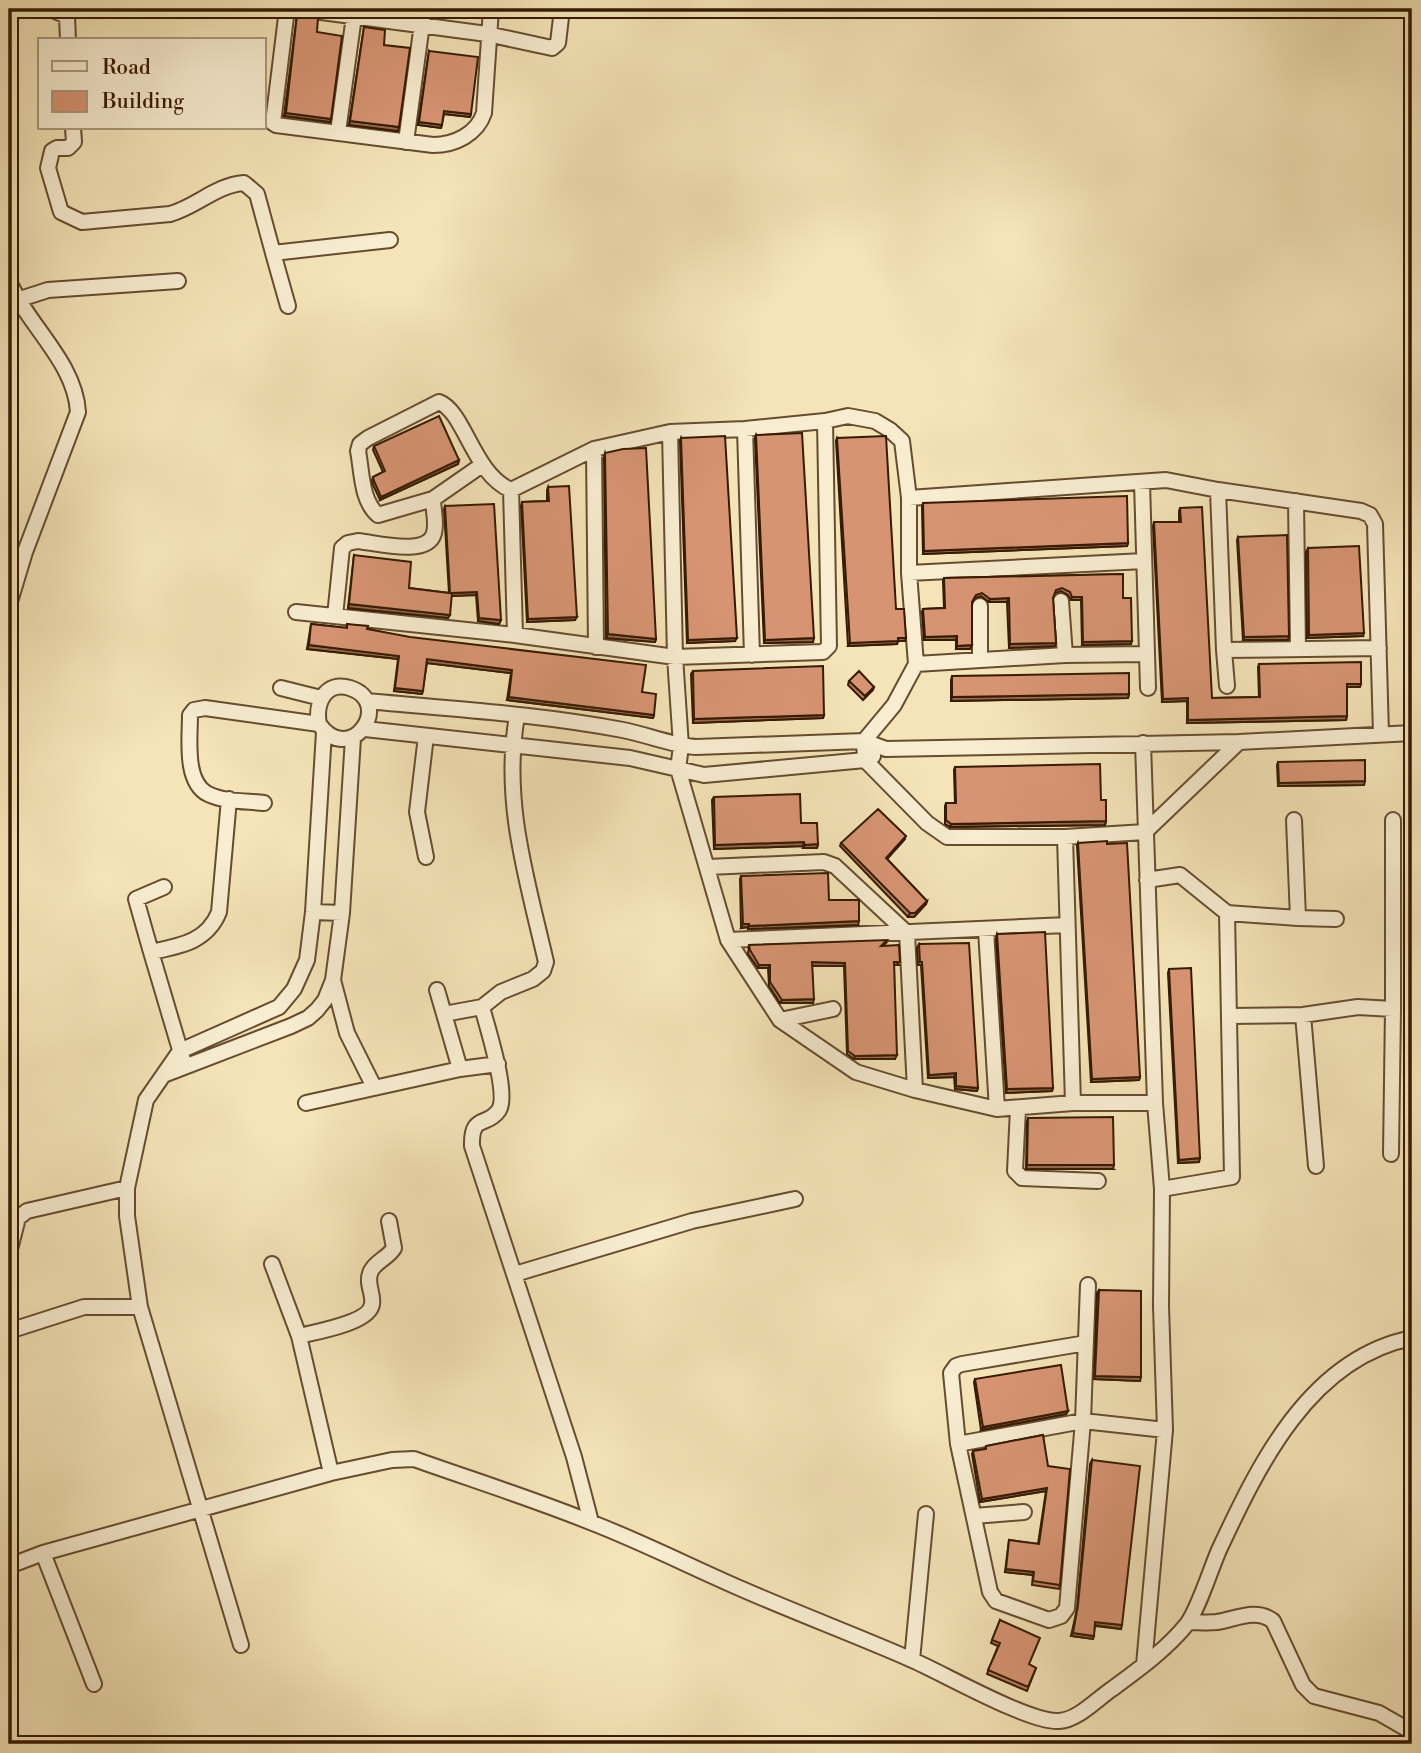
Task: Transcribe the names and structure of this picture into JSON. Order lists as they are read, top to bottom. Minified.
{"legend":["Road","Building"]}
